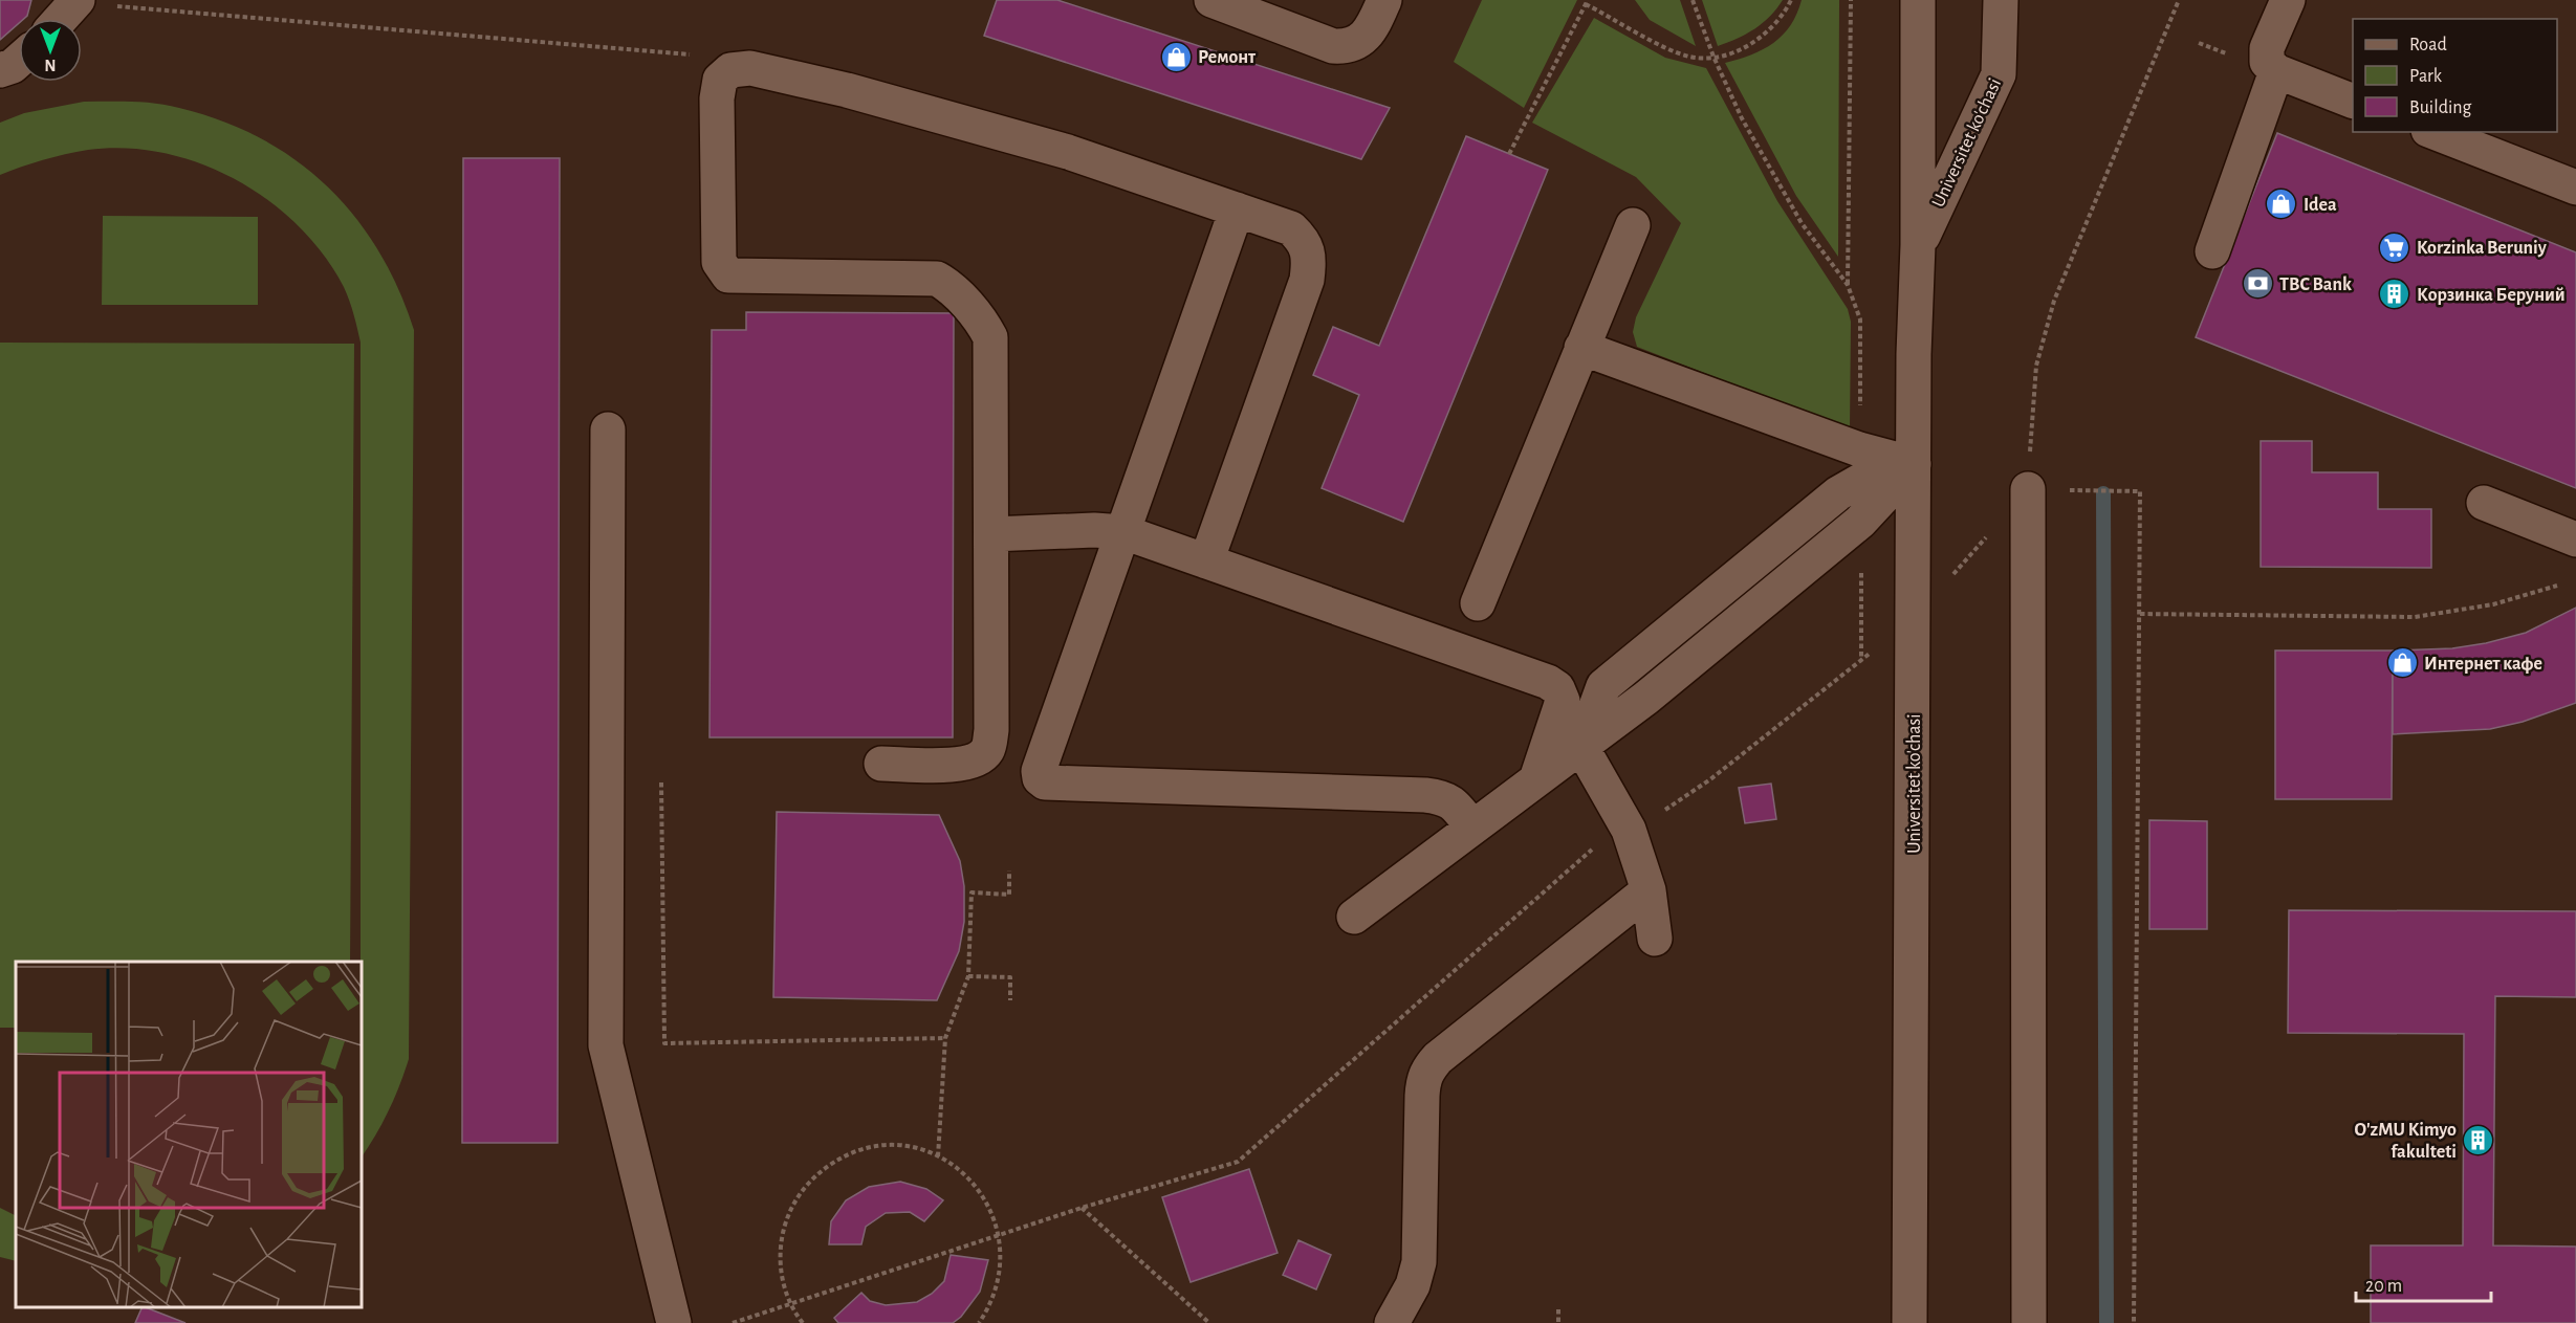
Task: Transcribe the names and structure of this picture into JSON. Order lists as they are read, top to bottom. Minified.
{"streets":{"street":["Universitet ko'chasi"]},"places":{"shop":["Ремонт","Idea","Интернет кафе"],"supermarket":["Korzinka Beruniy"],"bank":["TBC Bank"],"building":["Корзинка Беруний","O'zMU Kimyo fakulteti"]},"legend":["Road","Park","Building"],"scale_bar":"20 m","north":"bottom"}
